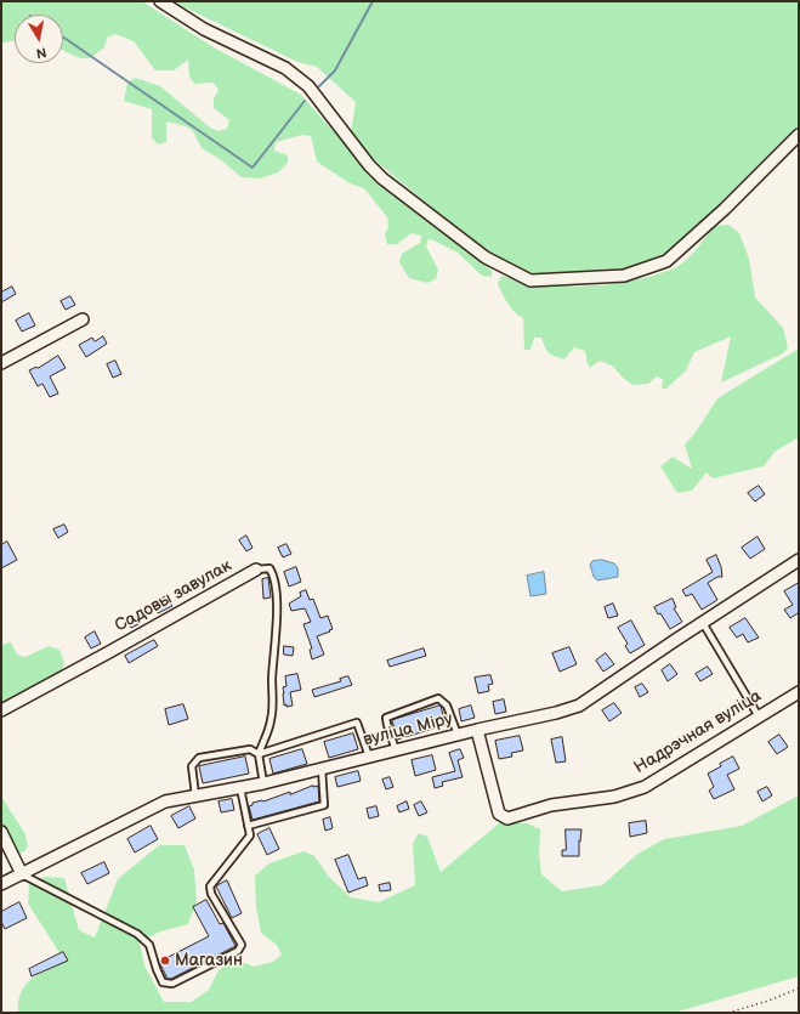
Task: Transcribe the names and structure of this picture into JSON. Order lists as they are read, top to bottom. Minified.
{"streets":{"street":["Садовы завулак","вуліца Міру","Надрэчная вуліца"]},"crossings":[["вуліца Міру","Надрэчная вуліца"]],"places":["Магазин"],"north":"bottom"}
